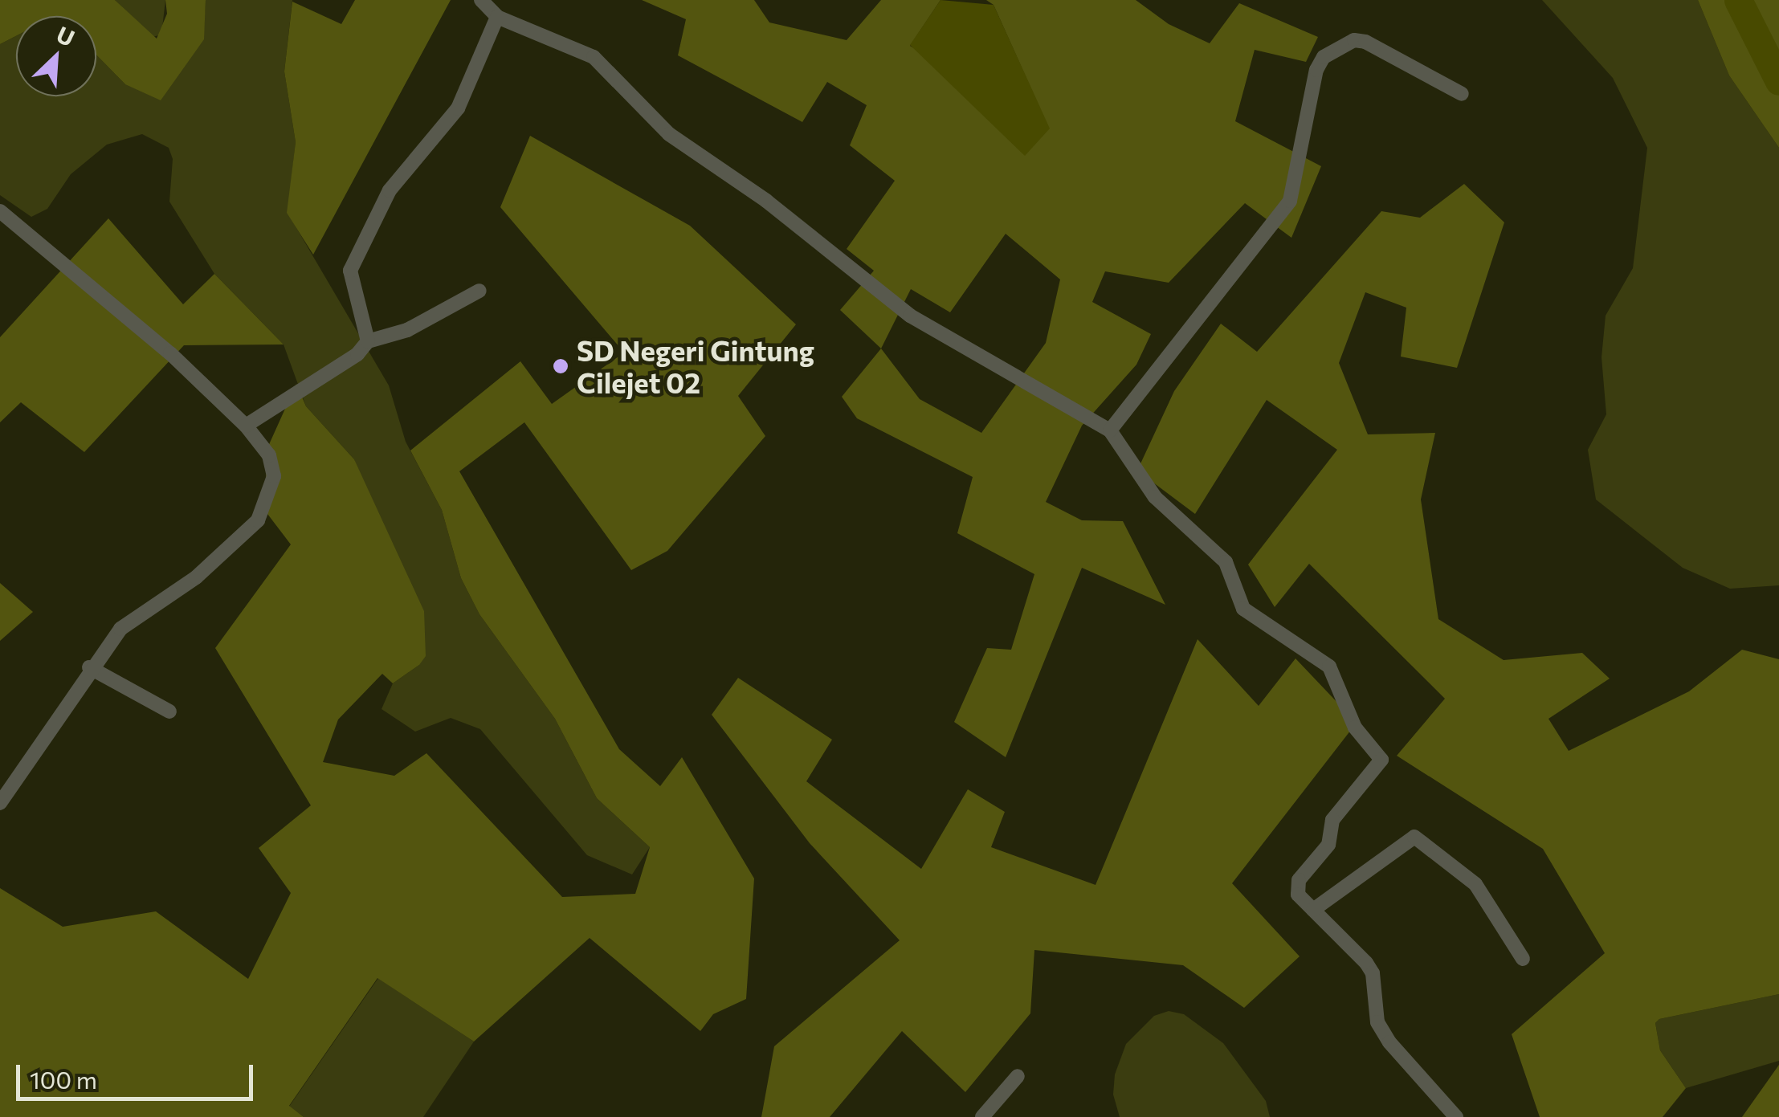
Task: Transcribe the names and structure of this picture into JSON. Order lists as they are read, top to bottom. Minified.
{"places":["SD Negeri Gintung Cilejet 02"],"scale_bar":"100 m","north":"top right"}
